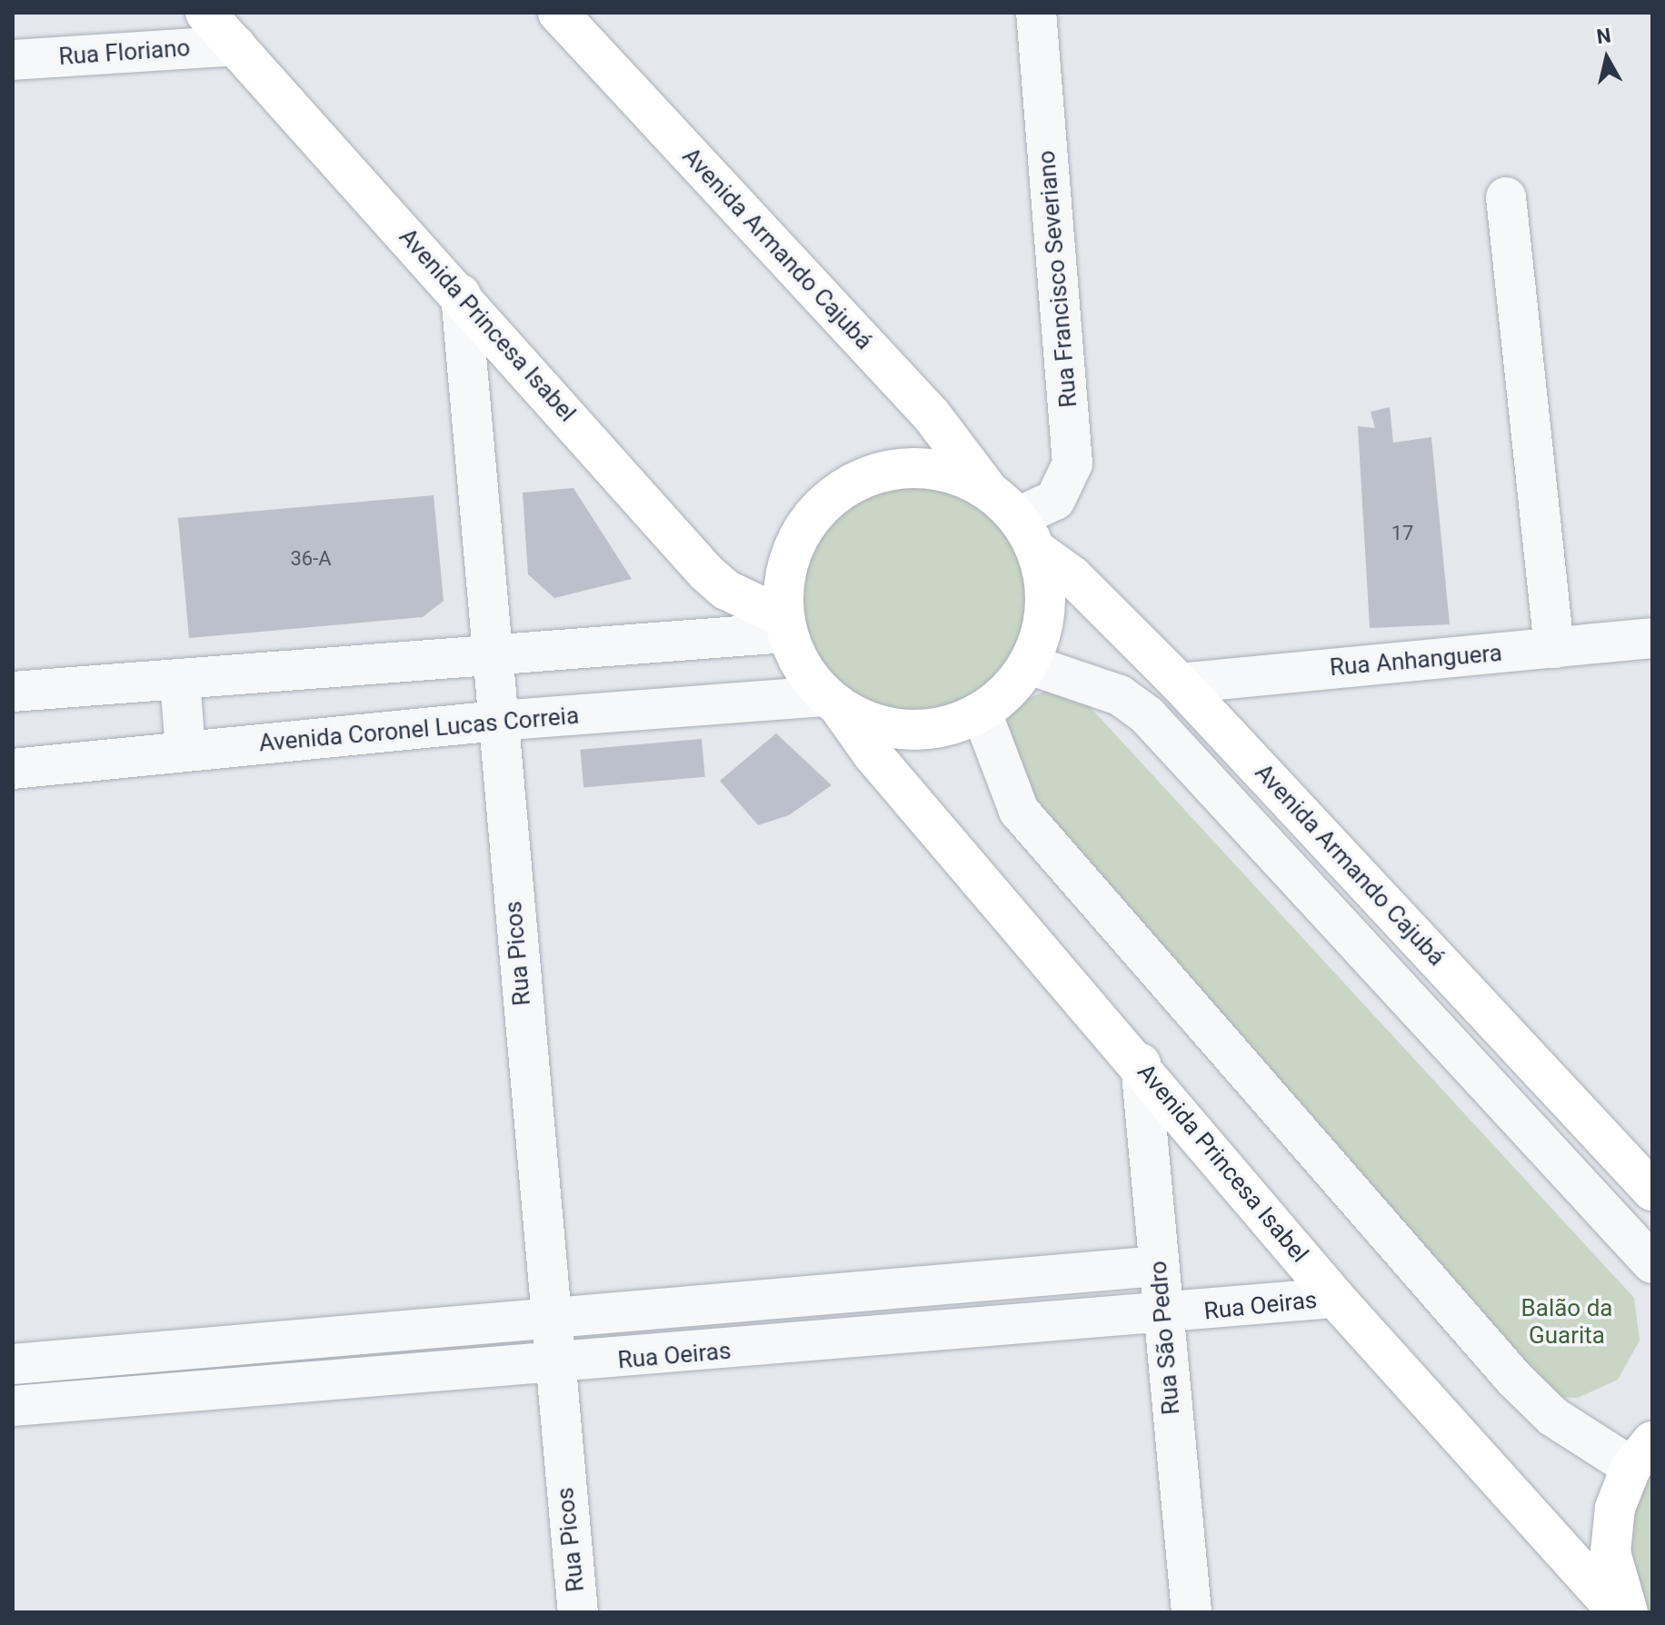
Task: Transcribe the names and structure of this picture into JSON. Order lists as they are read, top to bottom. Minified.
{"streets":{"main road":["Avenida Armando Cajubá","Avenida Princesa Isabel"],"street":["Rua Floriano","Rua Francisco Severiano","Rua Anhanguera","Avenida Coronel Lucas Correia","Rua Picos","Rua Oeiras","Rua São Pedro"]},"crossings":[["Rua Floriano","Avenida Princesa Isabel"],["Avenida Armando Cajubá","Rua Francisco Severiano"],["Avenida Armando Cajubá","Avenida Princesa Isabel"],["Avenida Armando Cajubá","Rua Anhanguera"],["Avenida Armando Cajubá","Avenida Coronel Lucas Correia"],["Rua Francisco Severiano","Avenida Princesa Isabel"],["Rua Francisco Severiano","Avenida Coronel Lucas Correia"],["Avenida Princesa Isabel","Avenida Coronel Lucas Correia"],["Avenida Princesa Isabel","Rua Picos"],["Avenida Princesa Isabel","Rua Oeiras"],["Avenida Princesa Isabel","Rua São Pedro"],["Avenida Coronel Lucas Correia","Rua Picos"],["Rua Picos","Rua Oeiras"],["Rua Oeiras","Rua São Pedro"]],"parks":["Balão da Guarita"],"house_numbers":["17","36-A"],"north":"top"}
